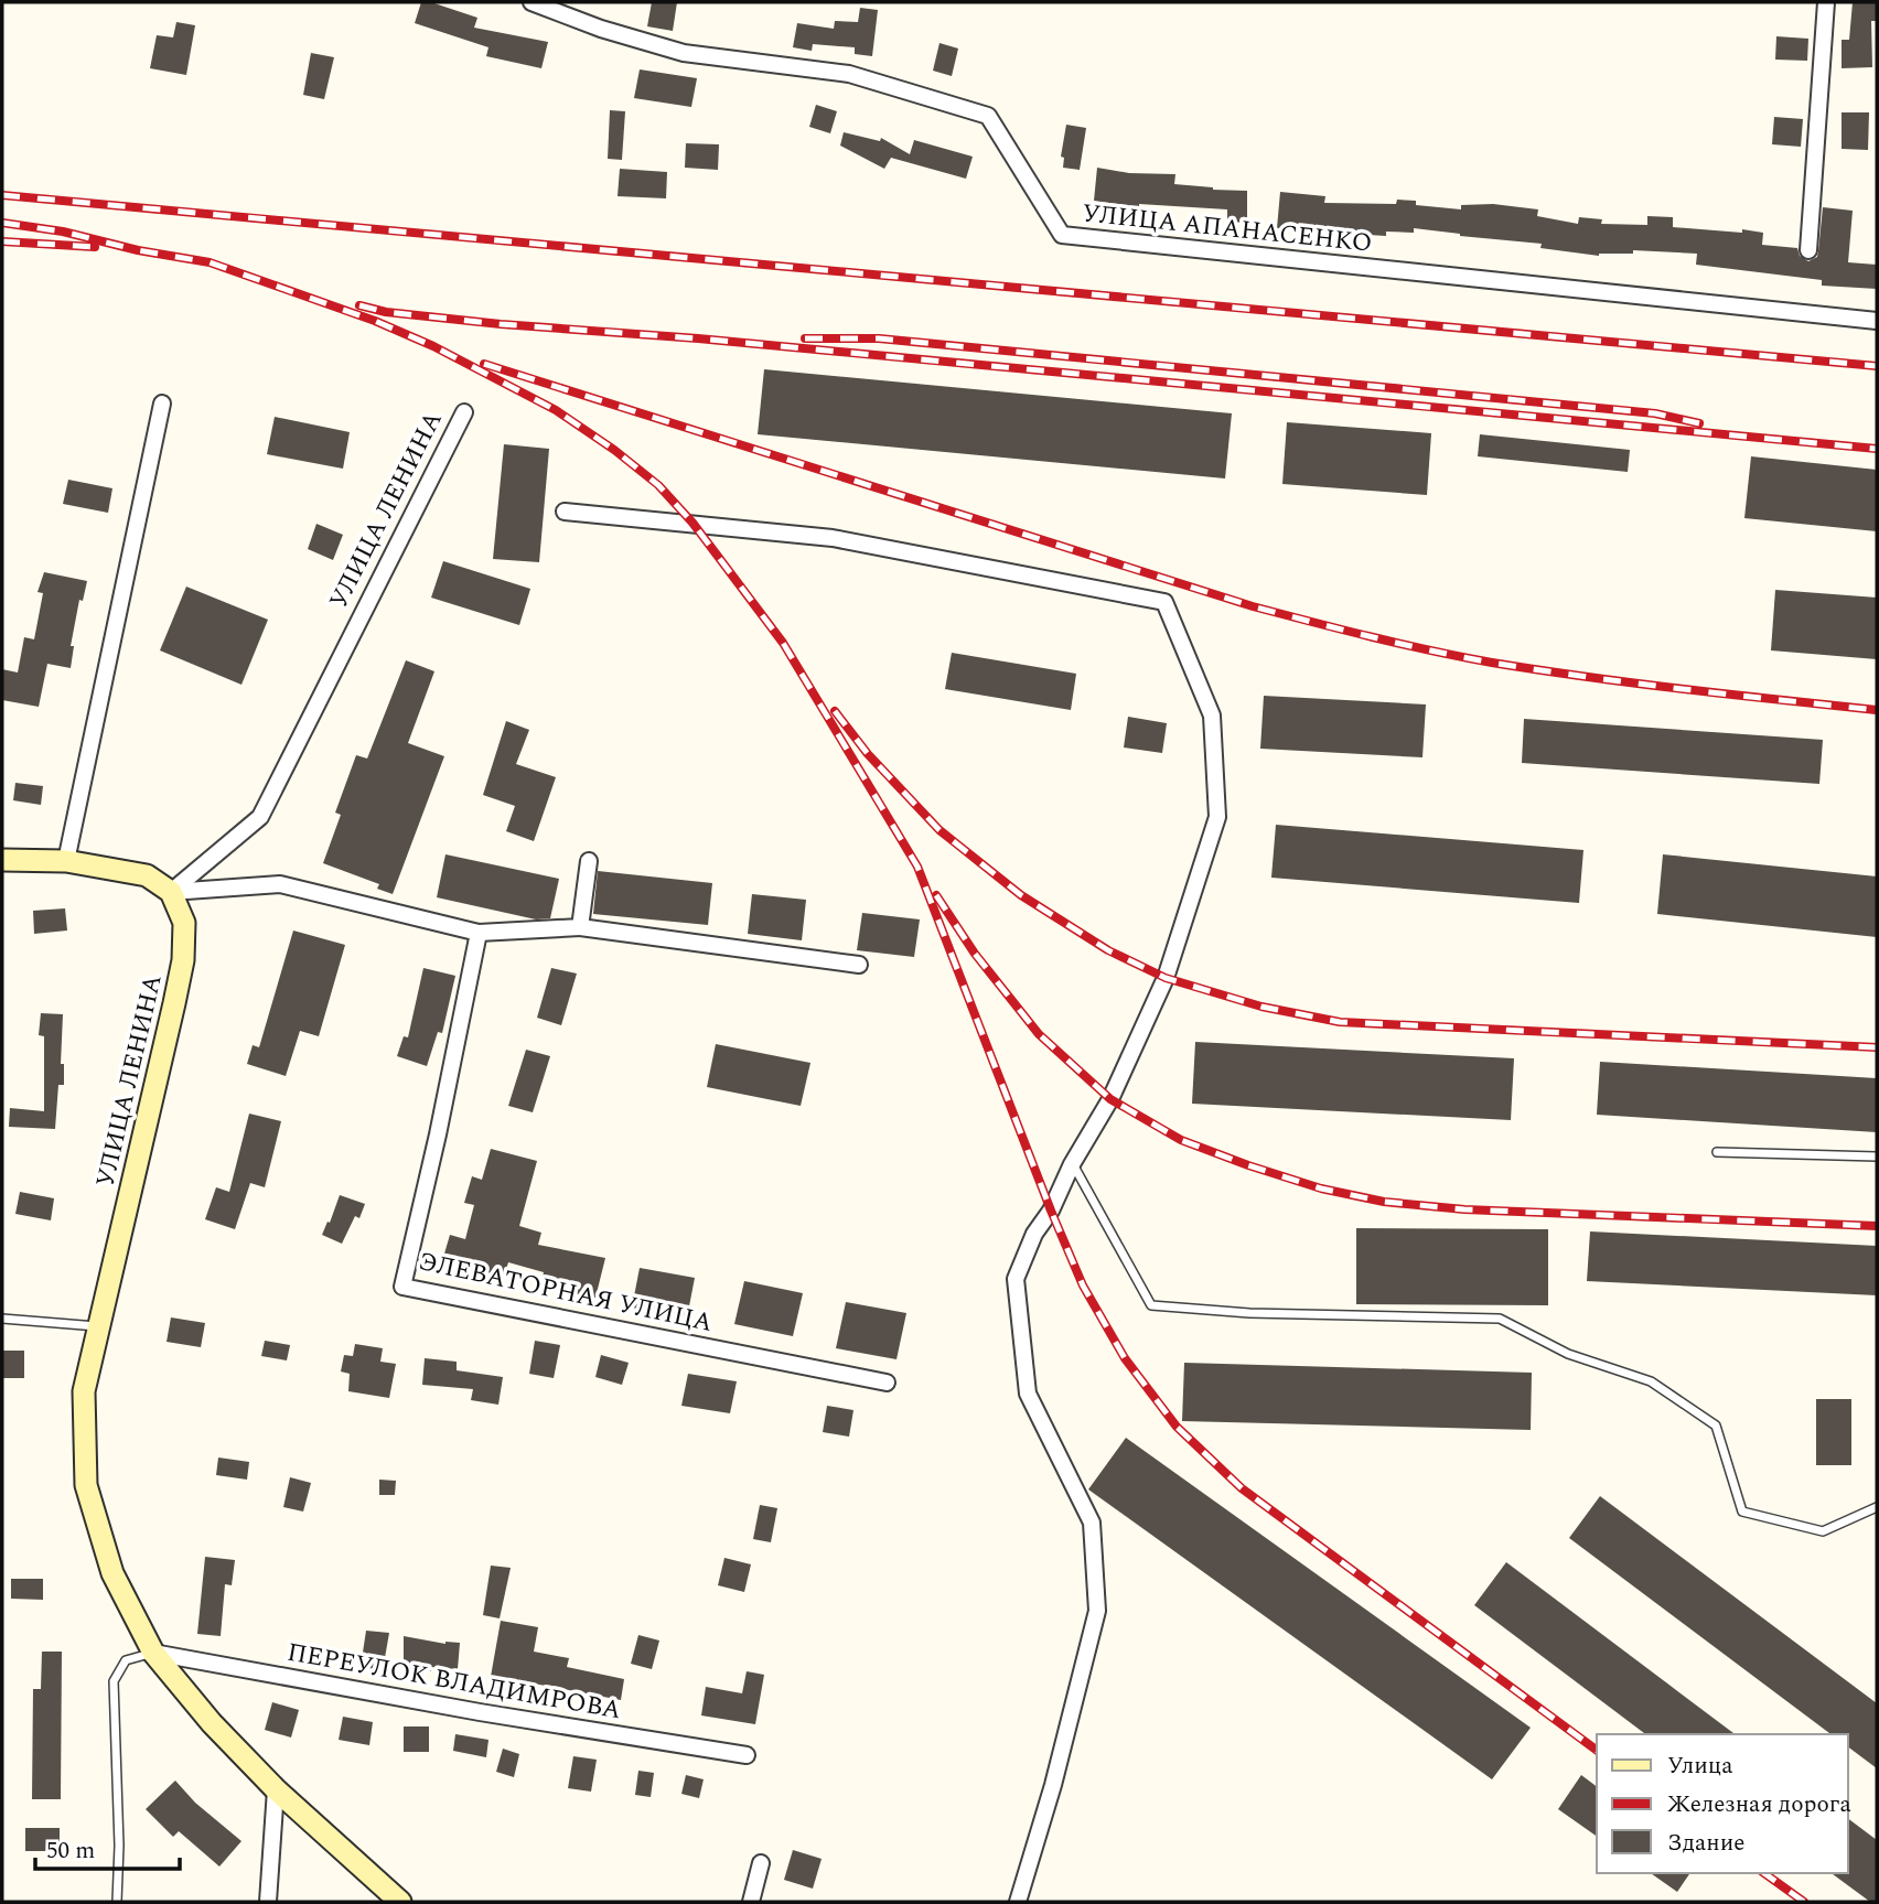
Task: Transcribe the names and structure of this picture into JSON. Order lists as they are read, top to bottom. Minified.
{"streets":{"main road":["УЛИЦА ЛЕНИНА"],"street":["УЛИЦА АПАНАСЕНКО","ЭЛЕВАТОРНАЯ УЛИЦА","ПЕРЕУЛОК ВЛАДИМРОВА"]},"crossings":[["УЛИЦА ЛЕНИНА","ПЕРЕУЛОК ВЛАДИМРОВА"]],"legend":["Улица","Железная дорога","Здание"],"scale_bar":"50 m"}
